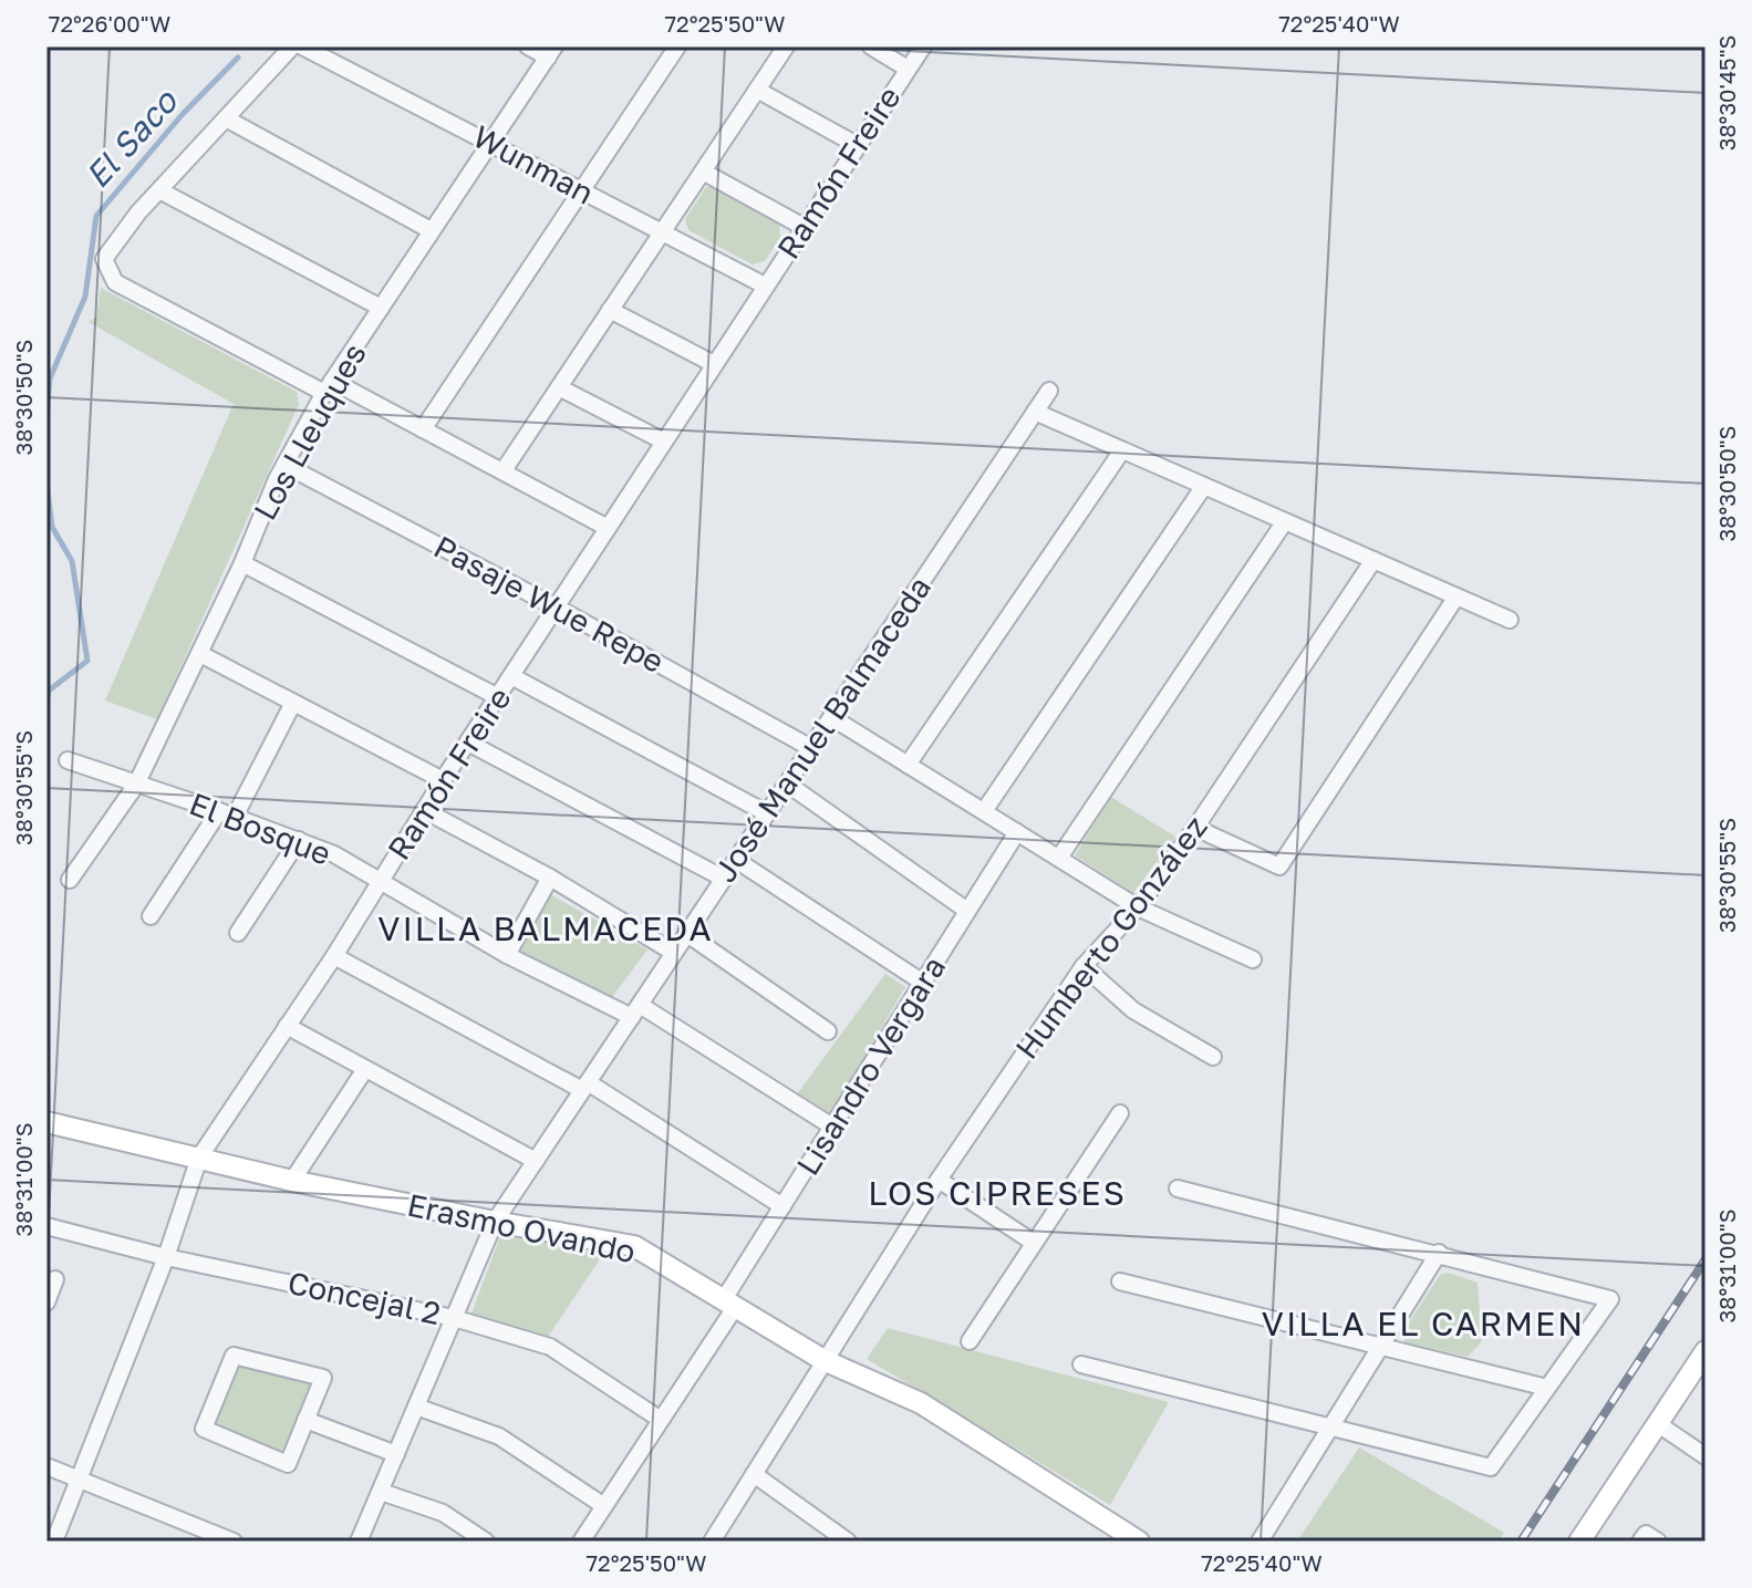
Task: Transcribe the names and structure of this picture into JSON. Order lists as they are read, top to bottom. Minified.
{"streets":{"street":["Wunman","Ramón Freire","Los Lleuques","Pasaje Wue Repe","José Manuel Balmaceda","El Bosque","Humberto González","Lisandro Vergara","Erasmo Ovando","Concejal 2"]},"crossings":[["Wunman","Ramón Freire"],["Wunman","Los Lleuques"],["Ramón Freire","Pasaje Wue Repe"],["Ramón Freire","El Bosque"],["Ramón Freire","Erasmo Ovando"],["Ramón Freire","Concejal 2"],["Los Lleuques","Pasaje Wue Repe"],["Los Lleuques","El Bosque"],["Pasaje Wue Repe","José Manuel Balmaceda"],["José Manuel Balmaceda","El Bosque"],["José Manuel Balmaceda","Erasmo Ovando"],["José Manuel Balmaceda","Concejal 2"],["El Bosque","Lisandro Vergara"],["Humberto González","Erasmo Ovando"],["Lisandro Vergara","Erasmo Ovando"],["Lisandro Vergara","Concejal 2"]],"districts":["VILLA BALMACEDA","LOS CIPRESES","VILLA EL CARMEN"],"water":["El Saco"],"coordinates":["72°26'00\"W","72°25'50\"W","72°25'40\"W","38°30'45\"S","38°30'50\"S","38°30'55\"S","38°31'00\"S"]}
